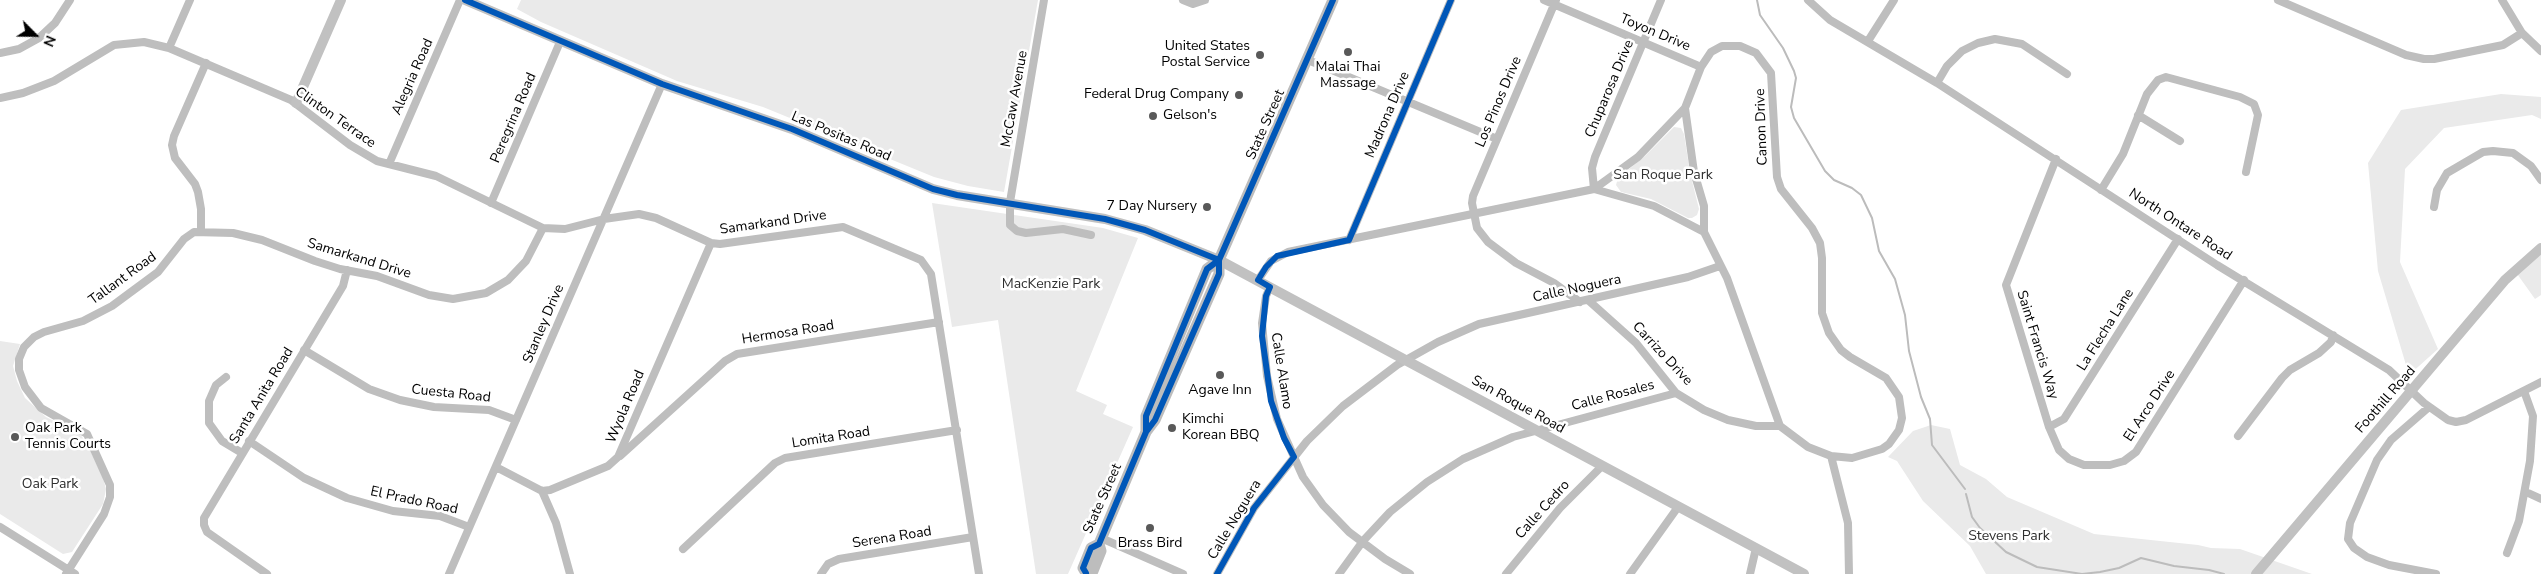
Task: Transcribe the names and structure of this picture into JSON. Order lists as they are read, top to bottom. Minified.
{"streets":{"main road":["State Street","Las Positas Road","Foothill Road","San Roque Road"],"street":["Toyon Drive","Alegria Road","Chuparosa Drive","McCaw Avenue","Los Pinos Drive","Madrona Drive","Clinton Terrace","Peregrina Road","Canon Drive","Samarkand Drive","North Ontare Road","Tallant Road","Calle Noguera","Stanley Drive","La Flecha Lane","Hermosa Road","Saint Francis Way","Carrizo Drive","Calle Alamo","Cuesta Road","Santa Anita Road","Calle Rosales","El Arco Drive","Wyola Road","Lomita Road","El Prado Road","Calle Cedro","Serena Road"]},"crossings":[["Toyon Drive","Chuparosa Drive"],["Toyon Drive","Los Pinos Drive"],["Toyon Drive","Canon Drive"],["Alegria Road","Clinton Terrace"],["Chuparosa Drive","Canon Drive"],["McCaw Avenue","Las Positas Road"],["Los Pinos Drive","Canon Drive"],["Los Pinos Drive","Carrizo Drive"],["Madrona Drive","Canon Drive"],["Clinton Terrace","Peregrina Road"],["Clinton Terrace","Samarkand Drive"],["Peregrina Road","Las Positas Road"],["State Street","Las Positas Road"],["State Street","San Roque Road"],["Canon Drive","Calle Noguera"],["Canon Drive","Carrizo Drive"],["Canon Drive","San Roque Road"],["Las Positas Road","Stanley Drive"],["Las Positas Road","San Roque Road"],["Samarkand Drive","Tallant Road"],["Samarkand Drive","Stanley Drive"],["Samarkand Drive","Hermosa Road"],["Samarkand Drive","Santa Anita Road"],["Samarkand Drive","Wyola Road"],["Samarkand Drive","Lomita Road"],["Samarkand Drive","Serena Road"],["North Ontare Road","La Flecha Lane"],["North Ontare Road","Saint Francis Way"],["North Ontare Road","Foothill Road"],["North Ontare Road","El Arco Drive"],["Calle Noguera","Carrizo Drive"],["Calle Noguera","Calle Alamo"],["Calle Noguera","San Roque Road"],["Stanley Drive","Cuesta Road"],["Stanley Drive","El Prado Road"],["La Flecha Lane","Saint Francis Way"],["La Flecha Lane","El Arco Drive"],["Hermosa Road","Wyola Road"],["Saint Francis Way","El Arco Drive"],["Carrizo Drive","Calle Rosales"],["Calle Alamo","Calle Rosales"],["Calle Alamo","San Roque Road"],["Cuesta Road","Santa Anita Road"],["Santa Anita Road","El Prado Road"],["Calle Rosales","San Roque Road"],["San Roque Road","Calle Cedro"]],"parks":["San Roque Park","MacKenzie Park","Oak Park","Stevens Park"],"places":["Malai Thai Massage","United States Postal Service","Federal Drug Company","Gelson's","7 Day Nursery","Agave Inn","Kimchi Korean BBQ","Oak Park Tennis Courts","Brass Bird"],"north":"bottom right"}
